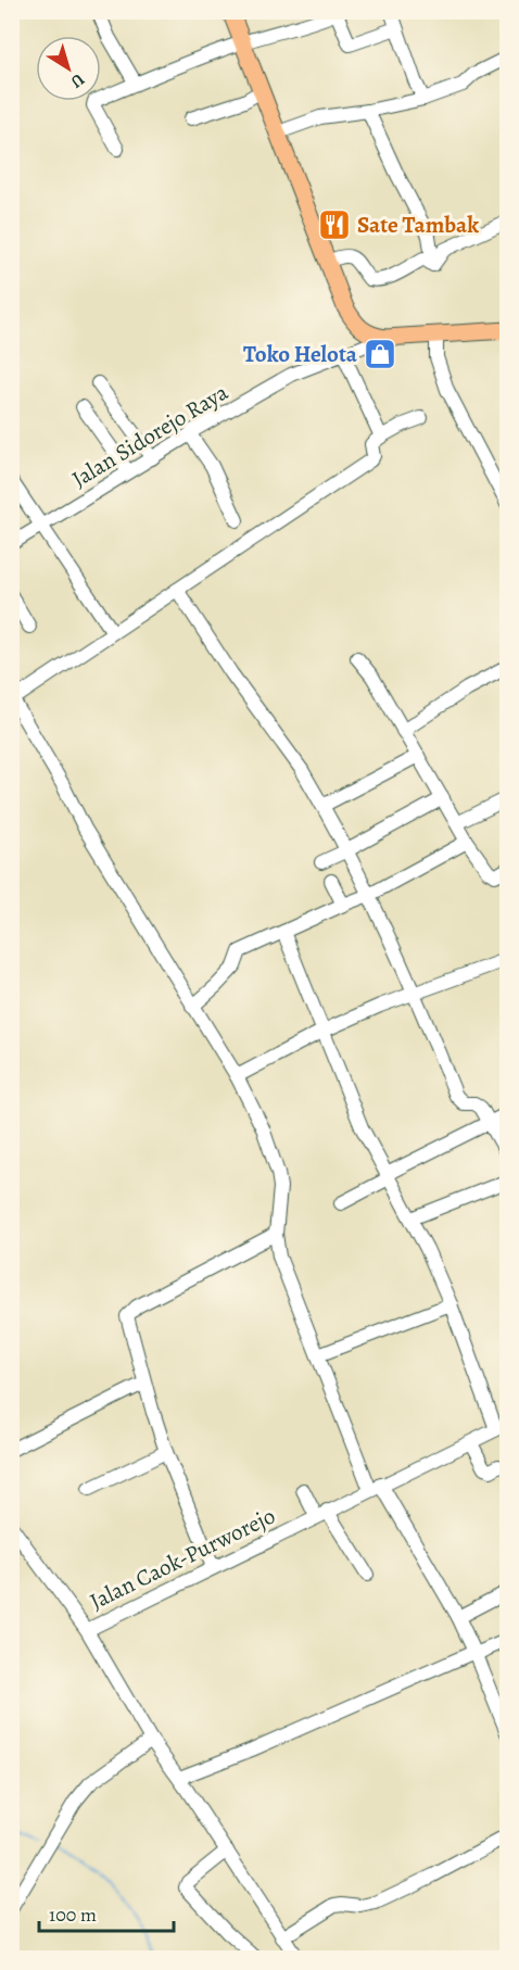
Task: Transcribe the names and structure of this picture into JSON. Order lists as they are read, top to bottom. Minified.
{"streets":{"street":["Jalan Sidorejo Raya","Jalan Caok-Purworejo"]},"places":{"restaurant":["Sate Tambak"],"shop":["Toko Helota"]},"scale_bar":"100 m","north":"bottom right"}
